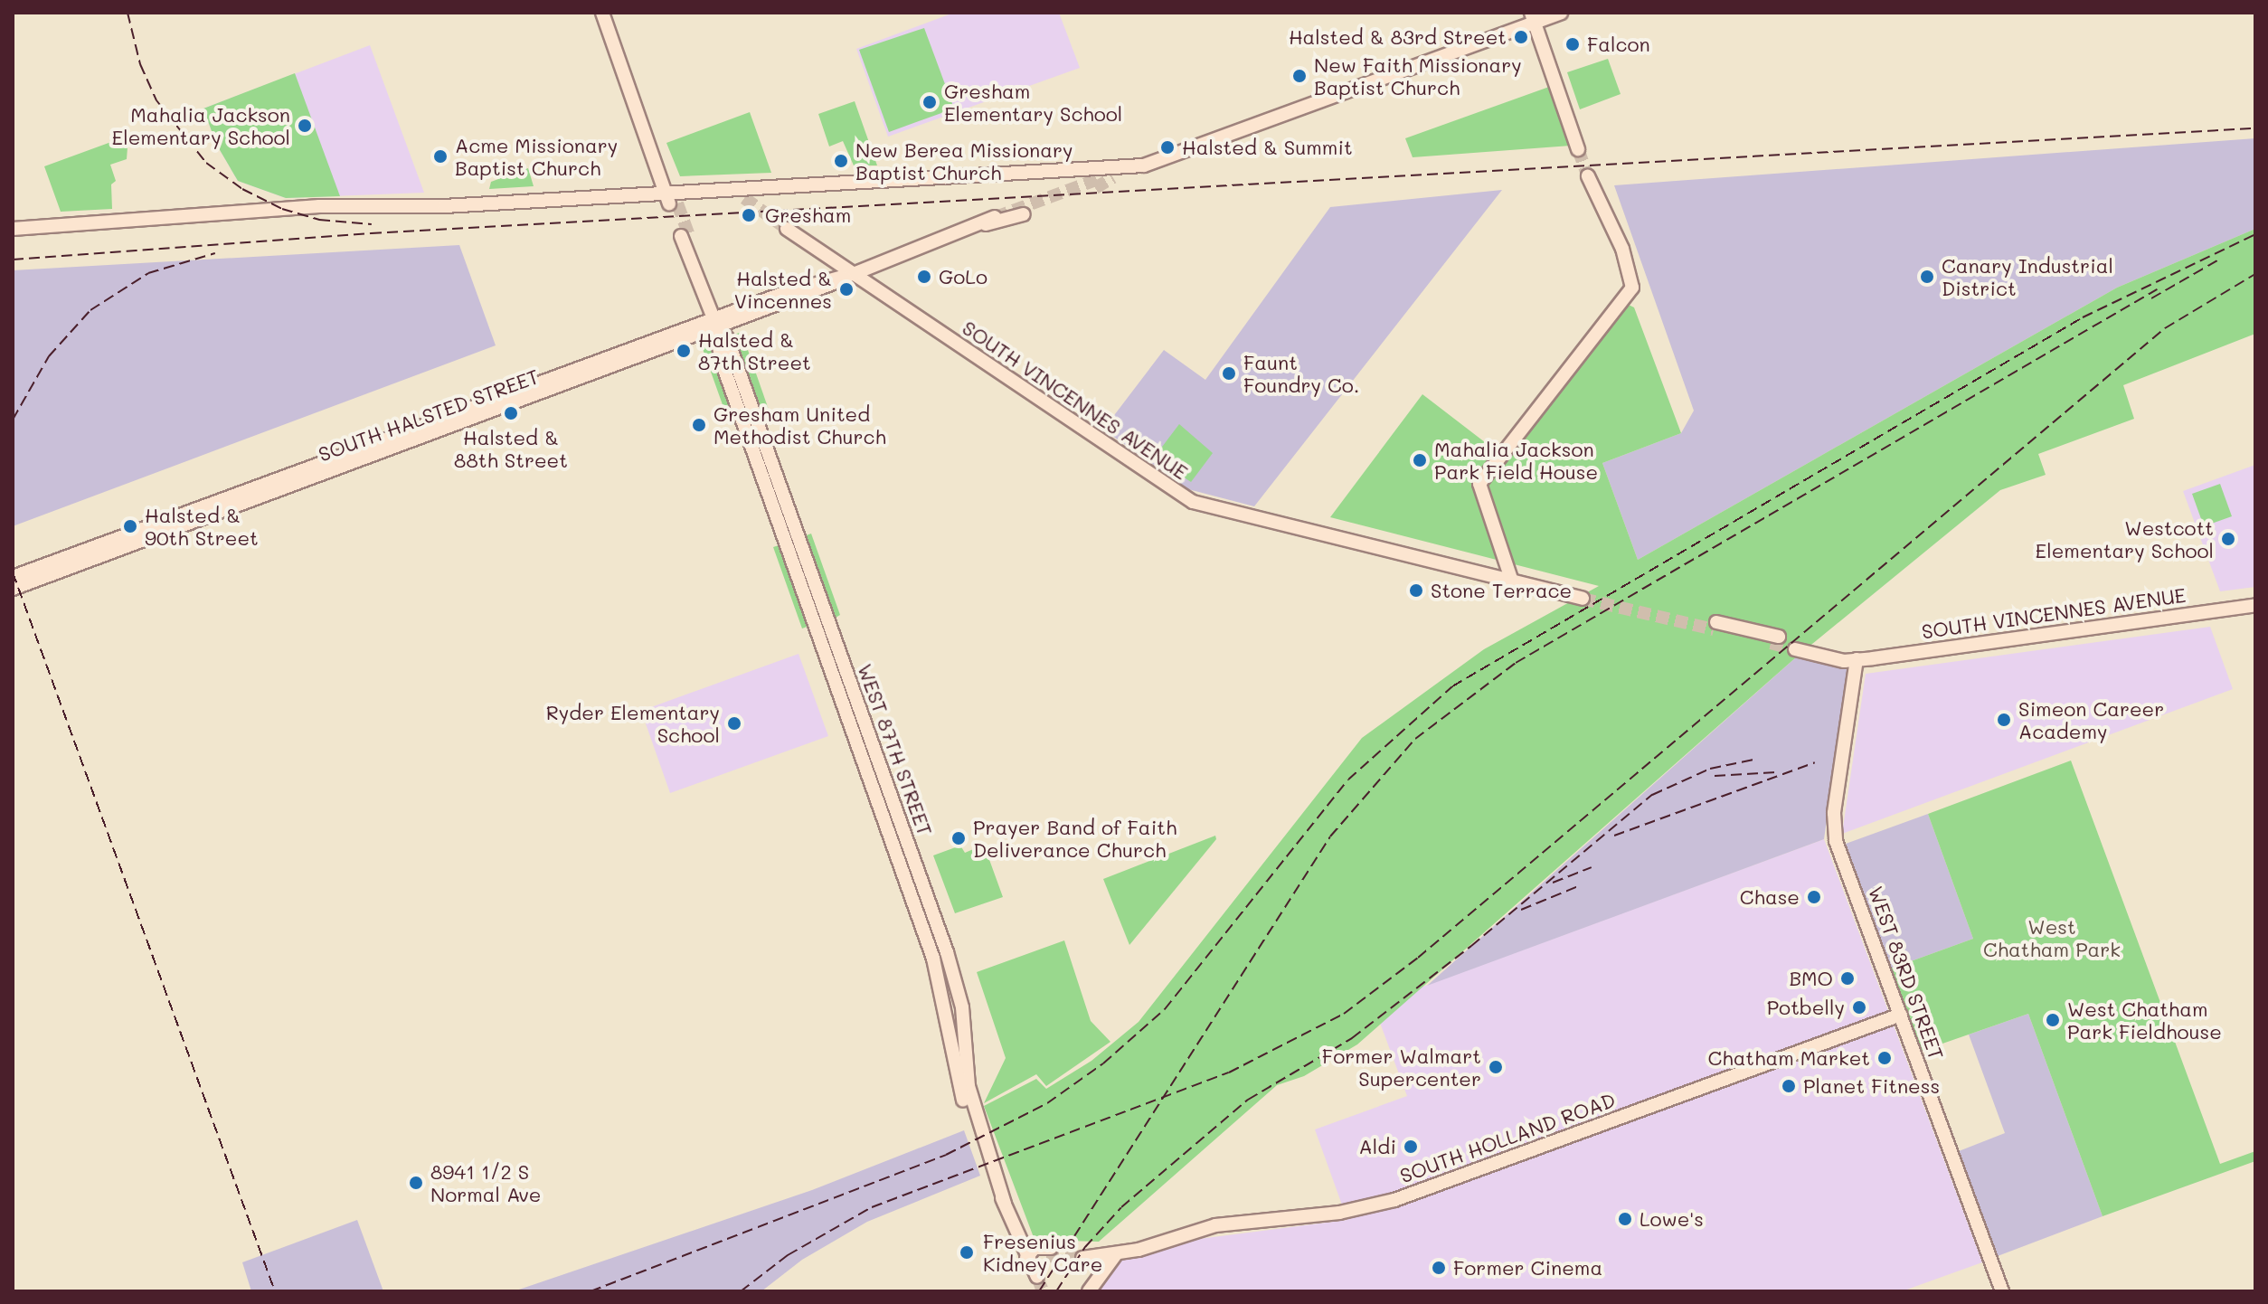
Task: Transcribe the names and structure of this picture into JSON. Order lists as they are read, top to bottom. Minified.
{"streets":{"main road":["SOUTH VINCENNES AVENUE","SOUTH HALSTED STREET","WEST 87TH STREET","WEST 83RD STREET","SOUTH HOLLAND ROAD"]},"crossings":[["SOUTH VINCENNES AVENUE","SOUTH HALSTED STREET"],["SOUTH VINCENNES AVENUE","WEST 83RD STREET"],["SOUTH HALSTED STREET","WEST 87TH STREET"],["WEST 83RD STREET","SOUTH HOLLAND ROAD"]],"parks":["West Chatham Park"],"places":["Halsted & 83rd Street","Falcon","New Faith Missionary Baptist Church","Gresham Elementary School","Mahalia Jackson Elementary School","Halsted & Summit","Acme Missionary Baptist Church","New Berea Missionary Baptist Church","Gresham","GoLo","Canary Industrial District","Halsted & Vincennes","Halsted & 87th Street","Faunt Foundry Co.","Halsted & 88th Street","Gresham United Methodist Church","Mahalia Jackson Park Field House","Halsted & 90th Street","Westcott Elementary School","Stone Terrace","Simeon Career Academy","Ryder Elementary School","Prayer Band of Faith Deliverance Church","Chase","BMO","Potbelly","West Chatham Park Fieldhouse","Chatham Market","Former Walmart Supercenter","Planet Fitness","Aldi","8941 1/2 S Normal Ave","Lowe's","Fresenius Kidney Care","Former Cinema"]}
